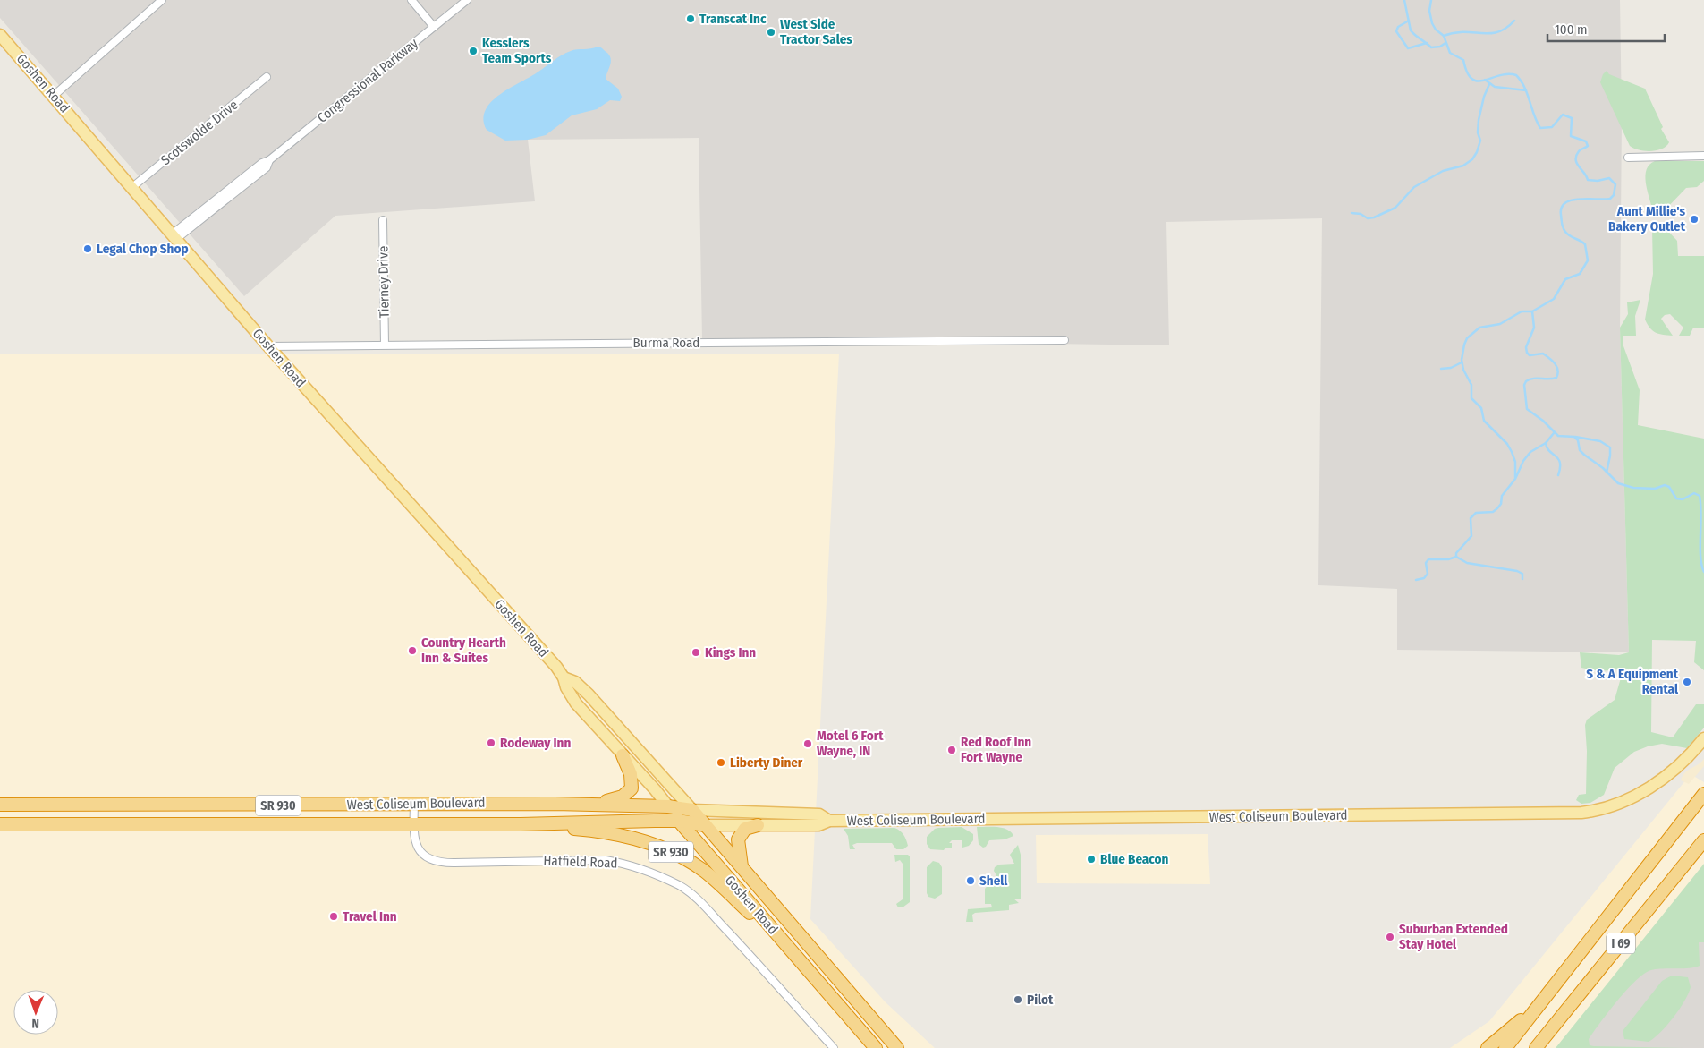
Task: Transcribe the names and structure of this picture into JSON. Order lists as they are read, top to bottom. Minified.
{"streets":{"highway":["Goshen Road","West Coliseum Boulevard","SR 930","I 69"],"street":["Congressional Parkway","Scotswolde Drive","Tierney Drive","Burma Road","Hatfield Road"]},"crossings":[["Congressional Parkway","Goshen Road"],["Goshen Road","Scotswolde Drive"],["Goshen Road","Burma Road"],["Goshen Road","West Coliseum Boulevard"],["Goshen Road","SR 930"],["Tierney Drive","Burma Road"],["West Coliseum Boulevard","SR 930"],["West Coliseum Boulevard","Hatfield Road"]],"places":["Transcat Inc","West Side Tractor Sales","Kesslers Team Sports","Aunt Millie's Bakery Outlet","Legal Chop Shop","Country Hearth Inn & Suites","Kings Inn","S & A Equipment Rental","Rodeway Inn","Motel 6 Fort Wayne, IN","Red Roof Inn Fort Wayne","Liberty Diner","Blue Beacon","Shell","Travel Inn","Suburban Extended Stay Hotel","Pilot"],"scale_bar":"100 m","north":"bottom"}
